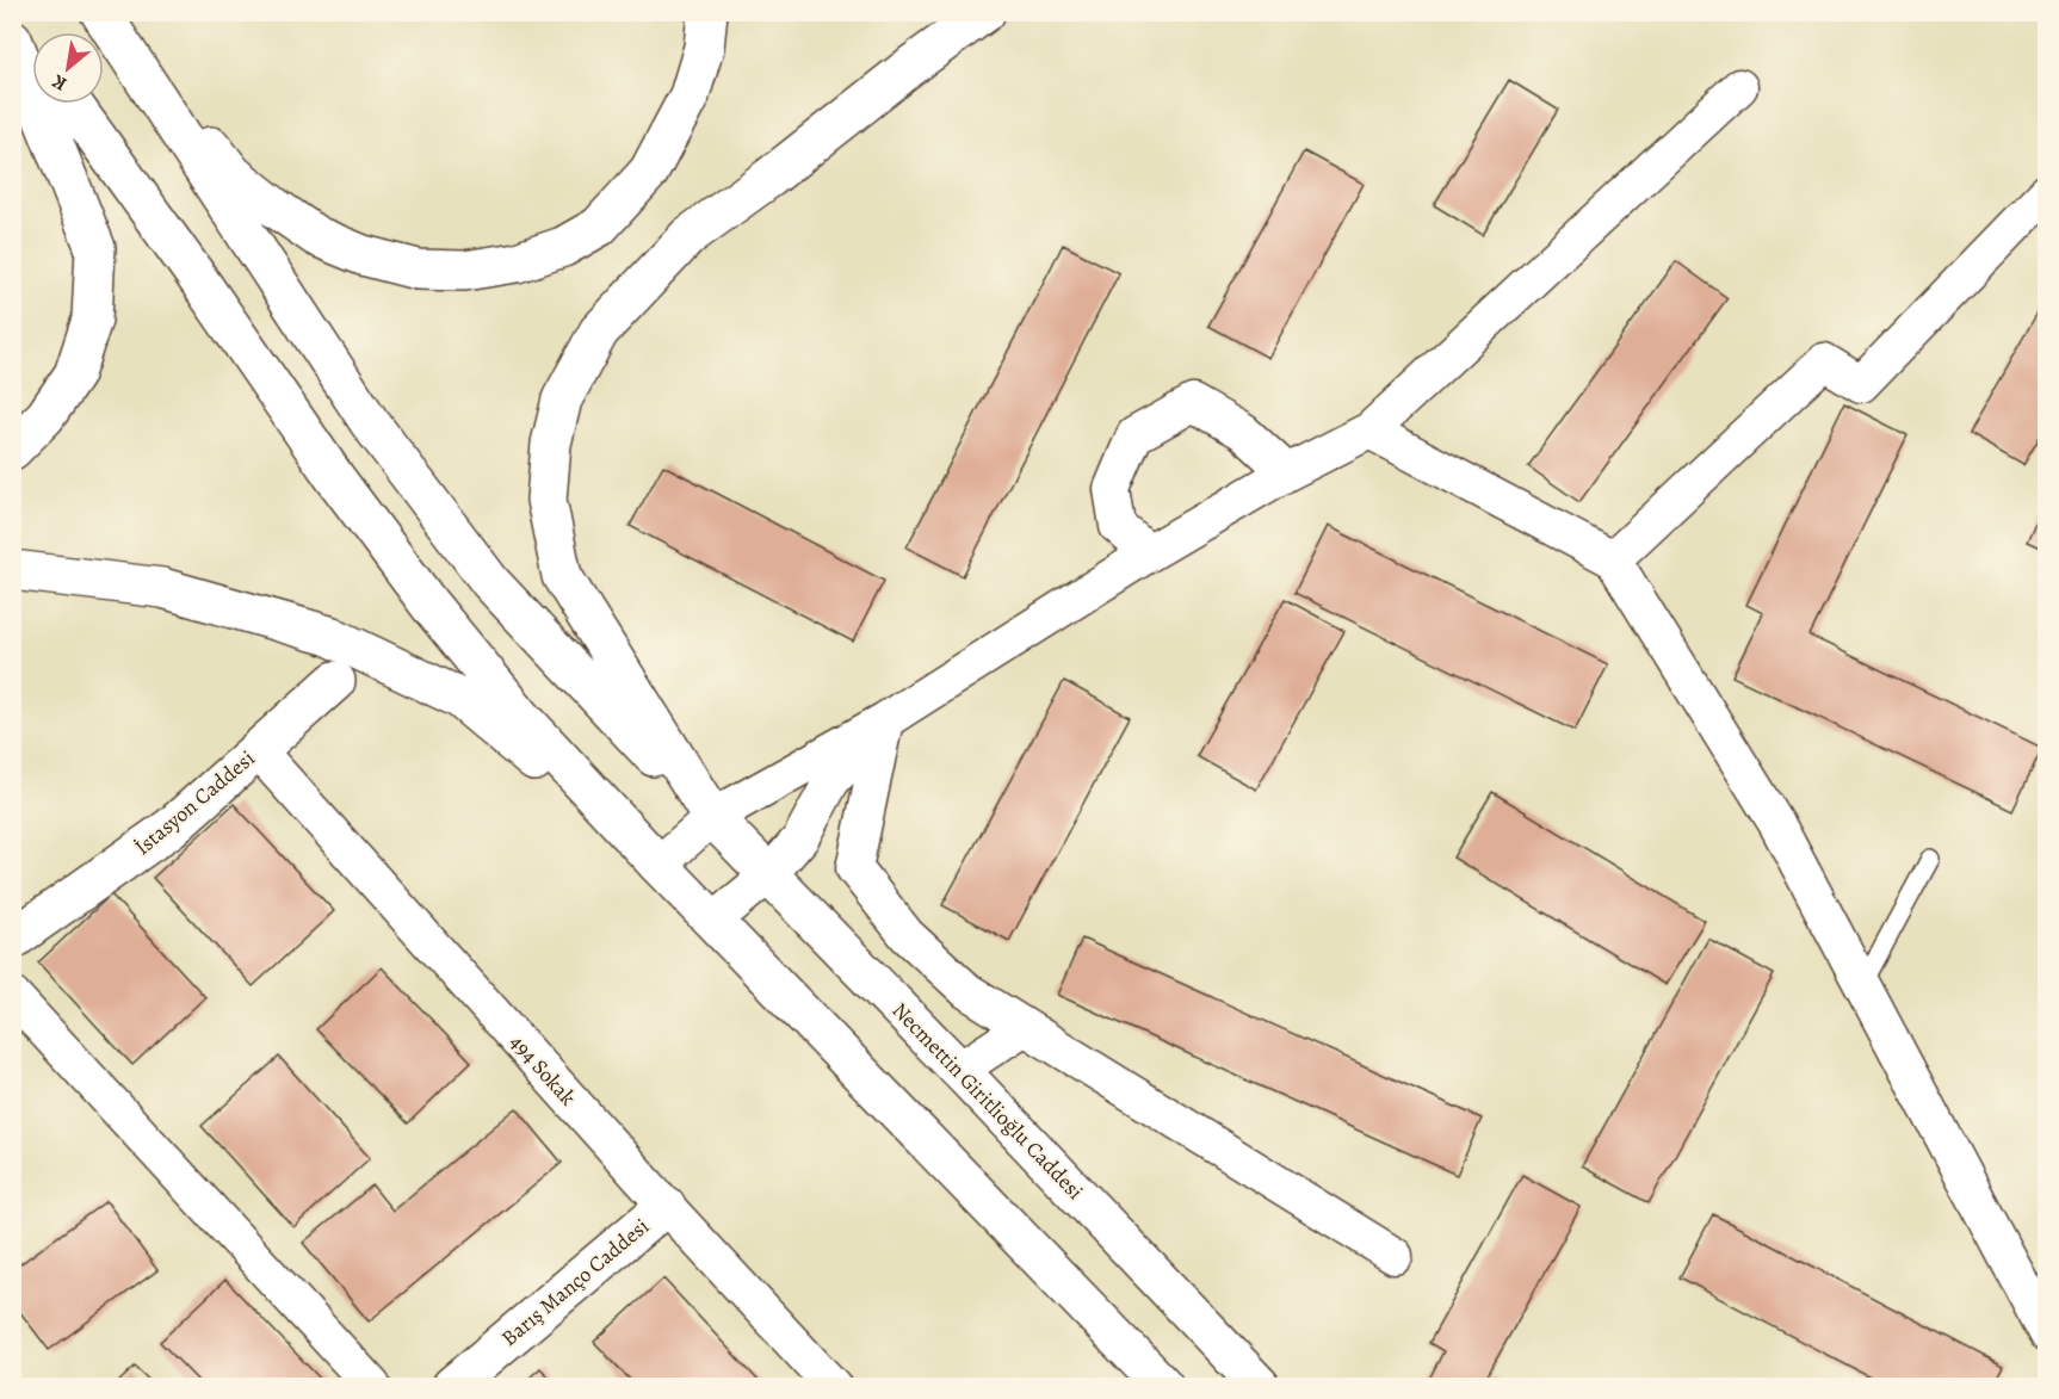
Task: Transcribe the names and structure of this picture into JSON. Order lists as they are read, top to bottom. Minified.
{"streets":{"main road":["İstasyon Caddesi","Necmettin Giritlioğlu Caddesi","Barış Manço Caddesi"],"street":["494 Sokak"]},"crossings":[["İstasyon Caddesi","494 Sokak"],["494 Sokak","Barış Manço Caddesi"]],"north":"bottom left"}
